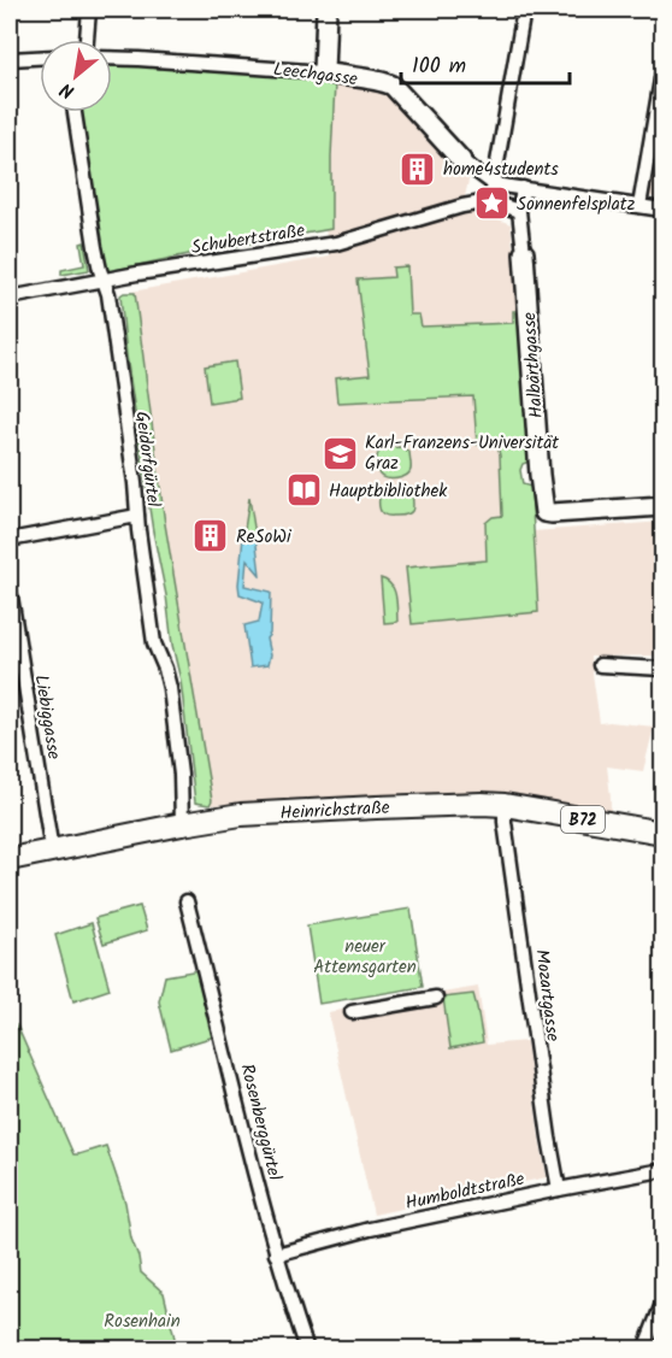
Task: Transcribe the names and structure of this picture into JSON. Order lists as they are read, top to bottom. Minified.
{"streets":{"main road":["Heinrichstraße","B72"],"street":["Leechgasse","Schubertstraße","Halbärthgasse","Geidorfgürtel","Liebiggasse","Mozartgasse","Rosenberggürtel","Humboldtstraße"]},"crossings":[["Schubertstraße","Geidorfgürtel"],["Geidorfgürtel","Heinrichstraße"],["Liebiggasse","Heinrichstraße"],["Heinrichstraße","Mozartgasse"],["Mozartgasse","Humboldtstraße"],["Rosenberggürtel","Humboldtstraße"]],"parks":["neuer Attemsgarten","Rosenhain"],"places":{"building":["home4students","ReSoWi"],"place":["Sonnenfelsplatz"],"school or university":["Karl-Franzens-Universität Graz"],"library":["Hauptbibliothek"]},"scale_bar":"100 m","north":"bottom left"}
